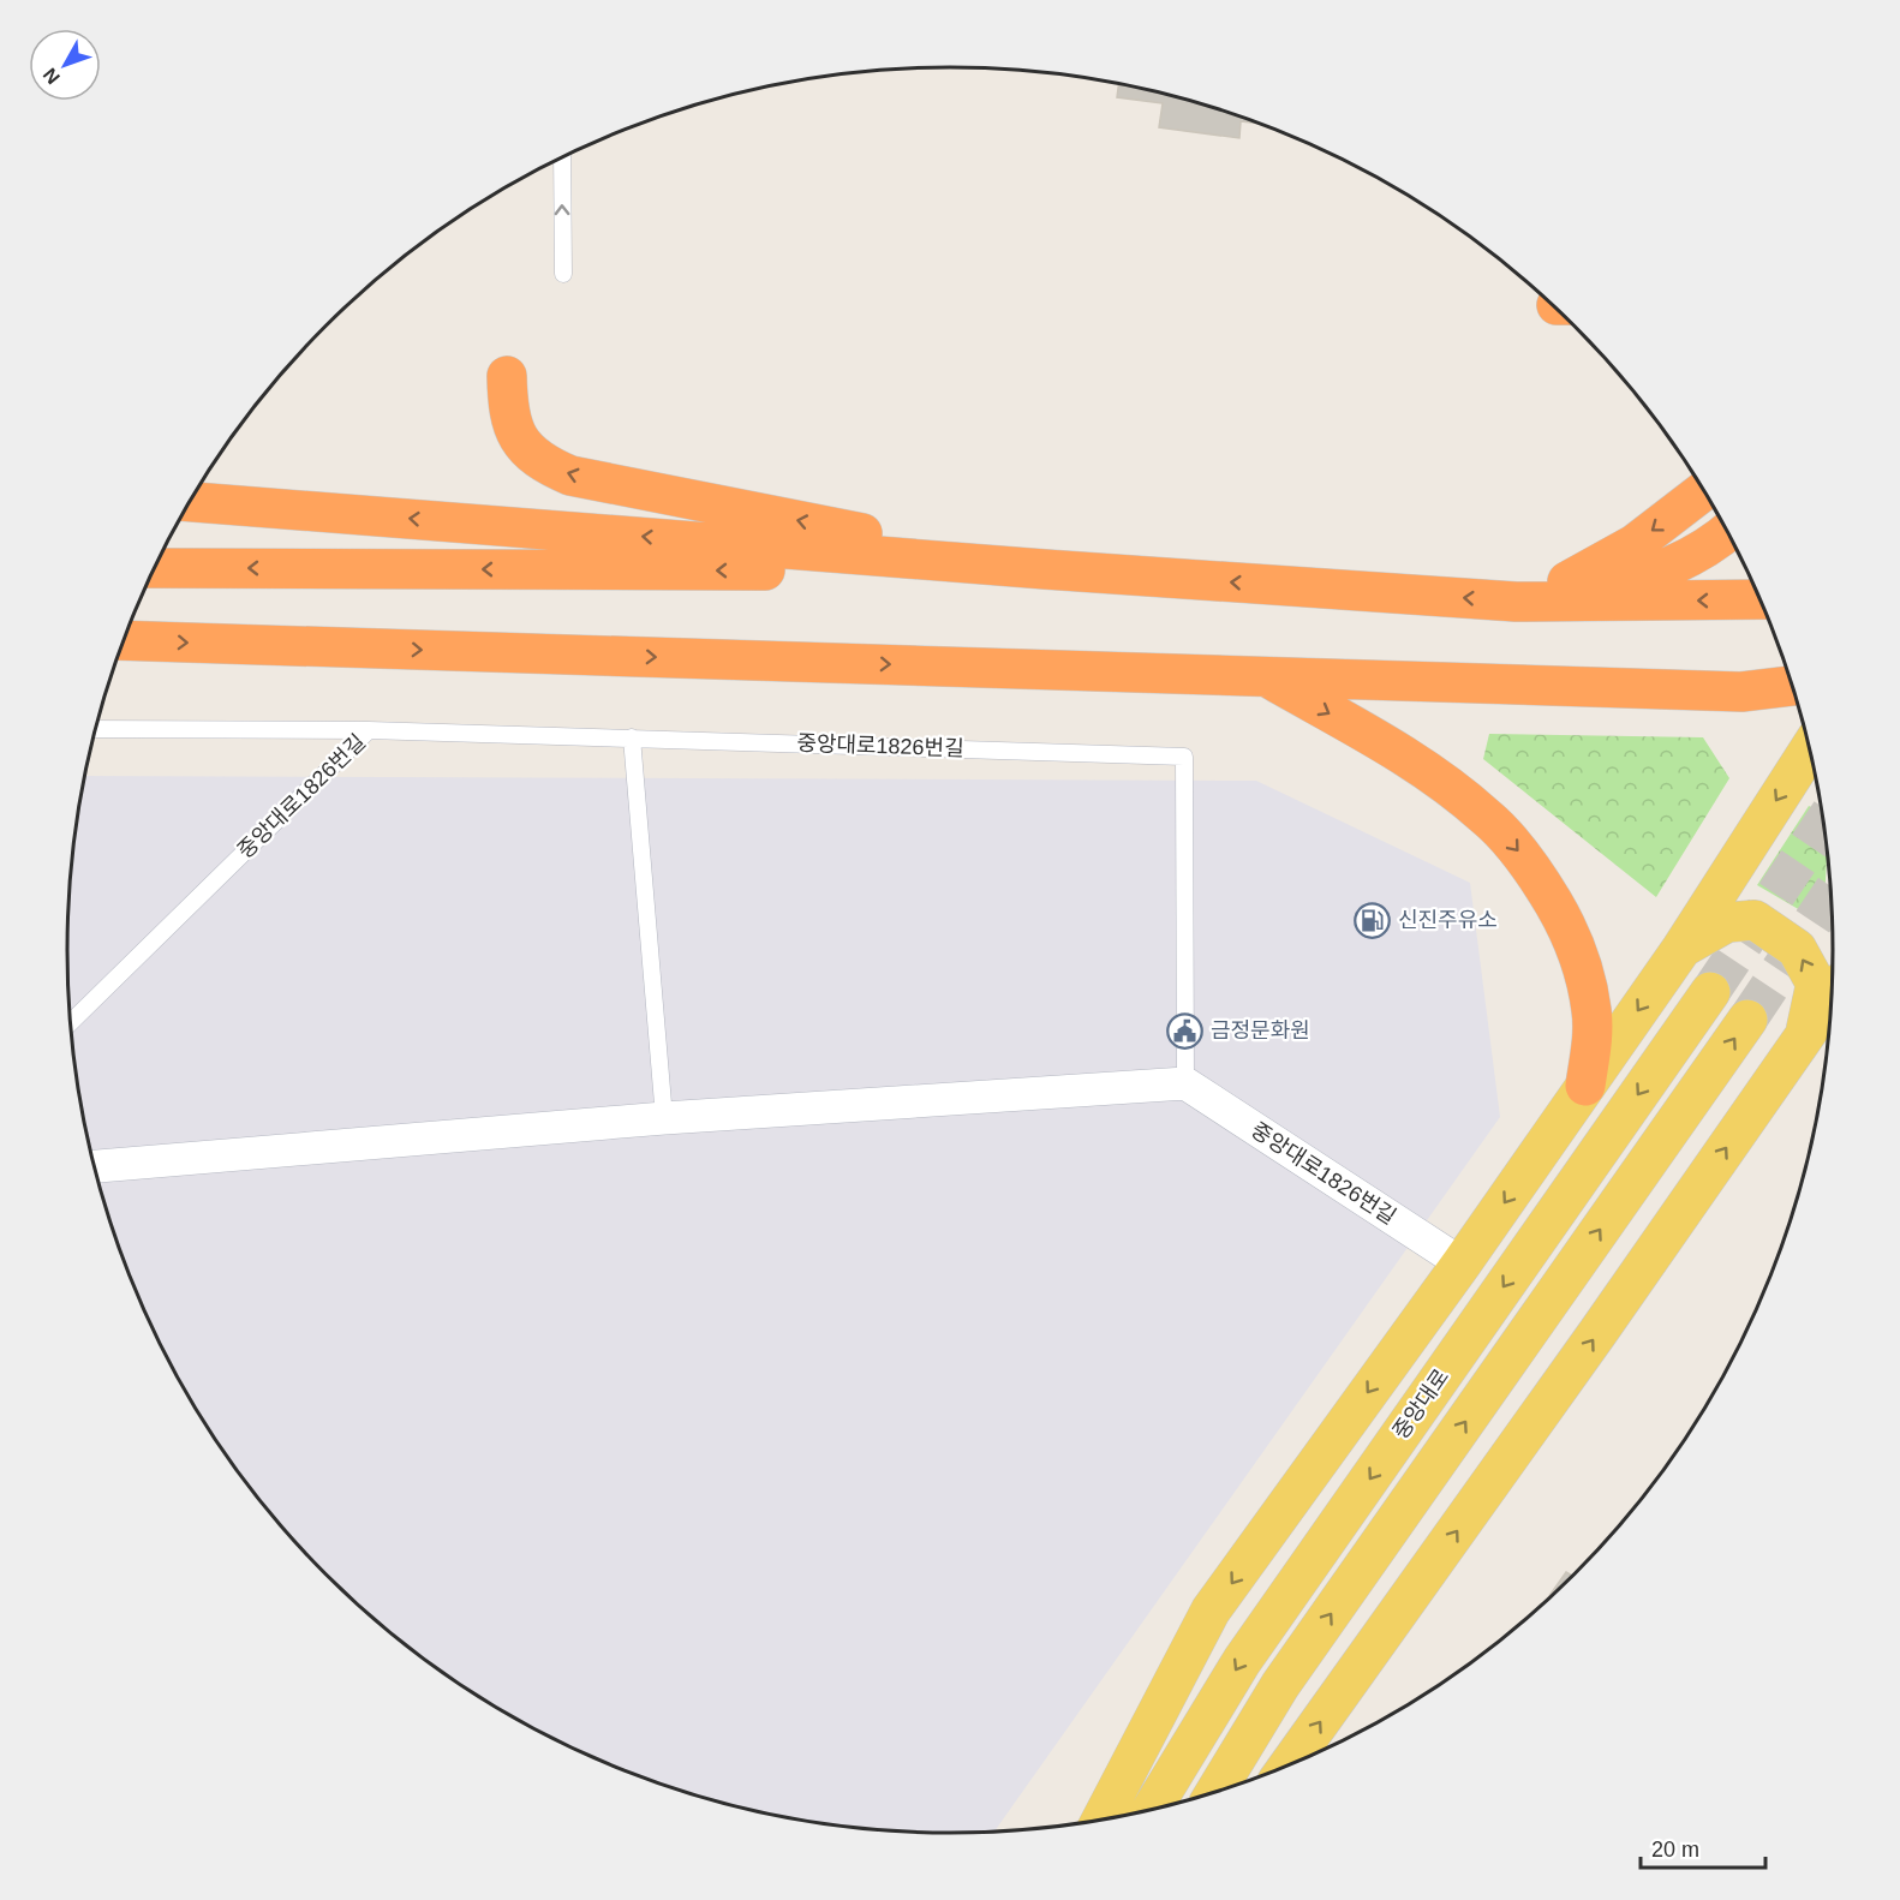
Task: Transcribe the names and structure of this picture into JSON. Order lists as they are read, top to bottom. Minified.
{"streets":{"main road":["중앙대로"],"street":["중앙대로1826번길"]},"places":{"fuel station":["신진주유소"],"public building":["금정문화원"]},"scale_bar":"20 m","north":"bottom left"}
